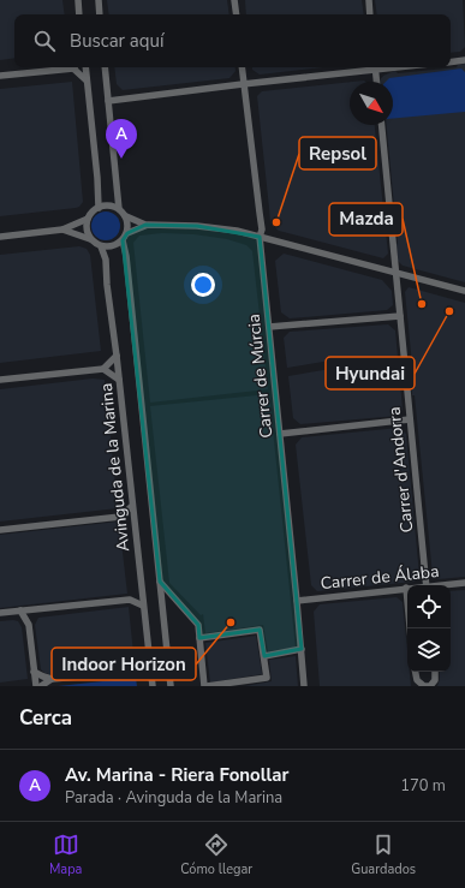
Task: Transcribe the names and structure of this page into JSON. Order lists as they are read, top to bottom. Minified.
{"streets":{"street":["Carrer de Múrcia","Avinguda de la Marina","Carrer d'Andorra","Carrer de Álaba"]},"crossings":[["Carrer de Múrcia","Carrer de Álaba"]],"places":["Repsol","Mazda","Hyundai","Indoor Horizon"],"north":"bottom right","page":{"search":"Buscar aquí","pins":"A","heading":"Cerca","list":[{"mark":"A","name":"Av. Marina - Riera Fonollar","note":"Parada · Avinguda de la Marina","value":"170 m"}],"nav":["Mapa","Cómo llegar","Guardados"]}}
